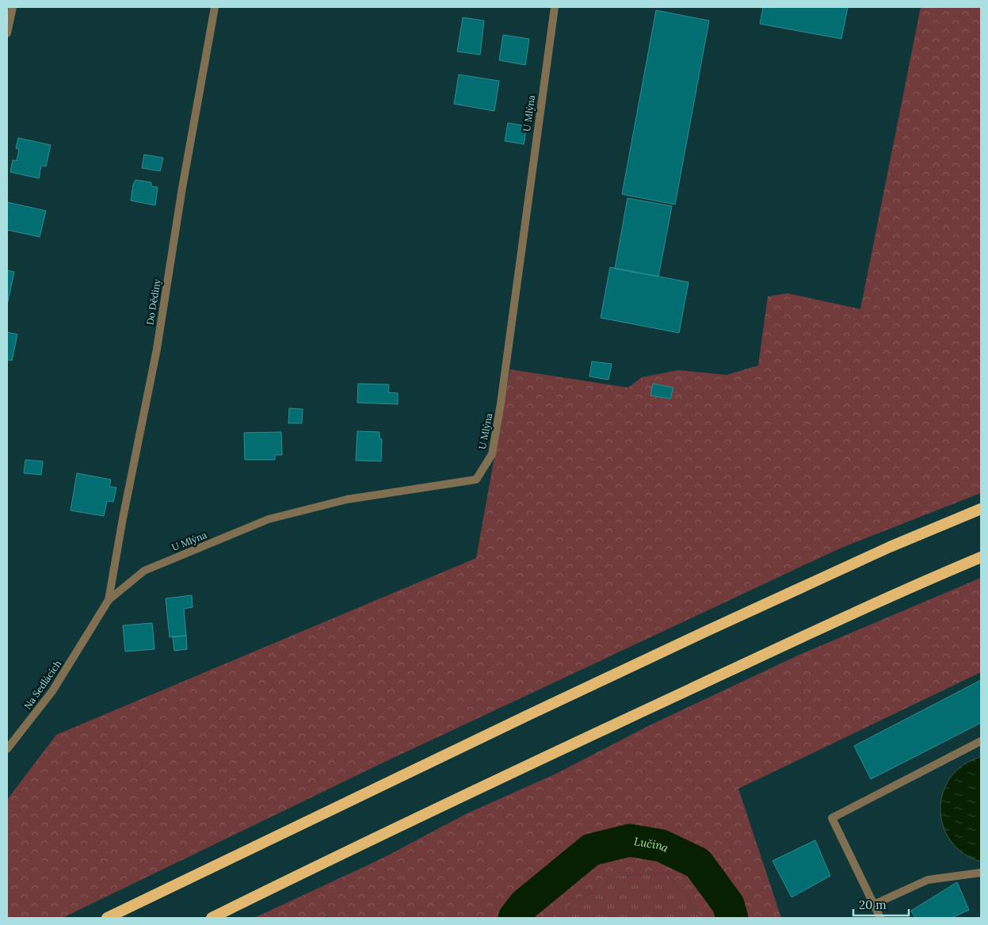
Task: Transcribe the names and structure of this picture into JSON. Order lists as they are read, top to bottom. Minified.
{"streets":{"street":["U Mlýna","Do Dědiny","Na Sedlácích"]},"crossings":[["U Mlýna","Do Dědiny"],["U Mlýna","Na Sedlácích"]],"water":["Lučina"],"scale_bar":"20 m"}
